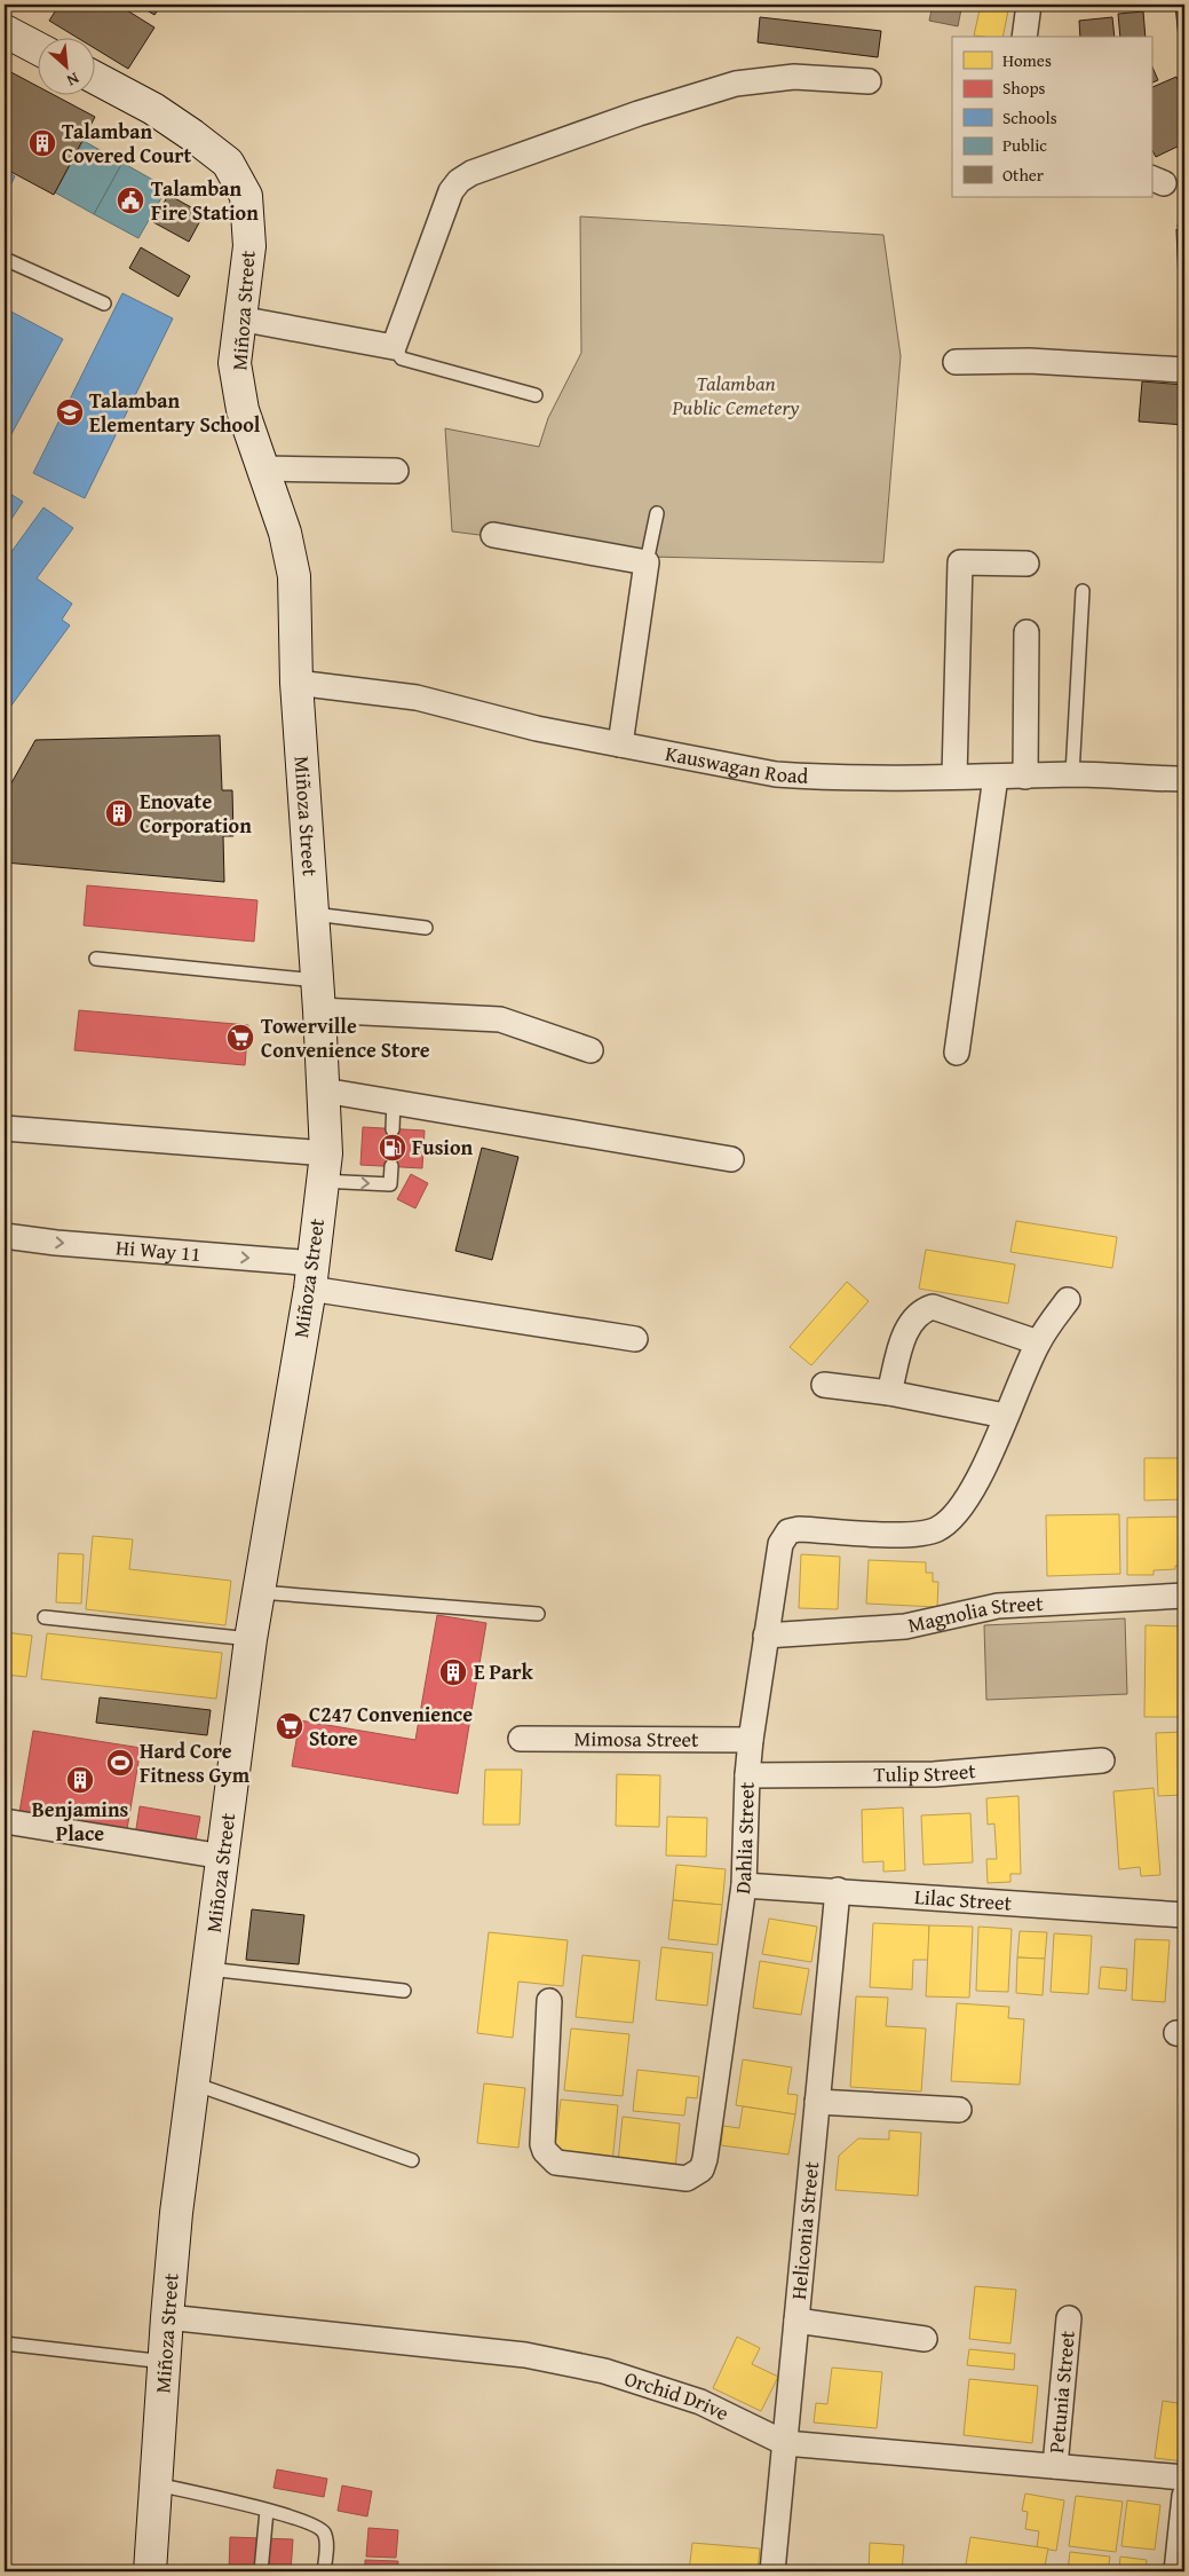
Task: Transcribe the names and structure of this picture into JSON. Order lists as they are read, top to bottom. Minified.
{"streets":{"main road":["Miñoza Street"],"street":["Kauswagan Road","Hi Way 11","Magnolia Street","Mimosa Street","Tulip Street","Dahlia Street","Lilac Street","Heliconia Street","Petunia Street","Orchid Drive"]},"crossings":[["Miñoza Street","Kauswagan Road"],["Miñoza Street","Hi Way 11"],["Miñoza Street","Orchid Drive"],["Magnolia Street","Dahlia Street"],["Mimosa Street","Dahlia Street"],["Tulip Street","Dahlia Street"],["Dahlia Street","Lilac Street"],["Lilac Street","Heliconia Street"],["Heliconia Street","Orchid Drive"],["Petunia Street","Orchid Drive"]],"parks":["Talamban Public Cemetery"],"places":{"building":["Talamban Covered Court","Enovate Corporation","E Park","Benjamins Place"],"public building":["Talamban Fire Station"],"school or university":["Talamban Elementary School"],"supermarket":["Towerville Convenience Store","C247 Convenience Store"],"fuel station":["Fusion"],"sports":["Hard Core Fitness Gym"]},"legend":["Homes","Shops","Schools","Public","Other"],"north":"bottom right"}
